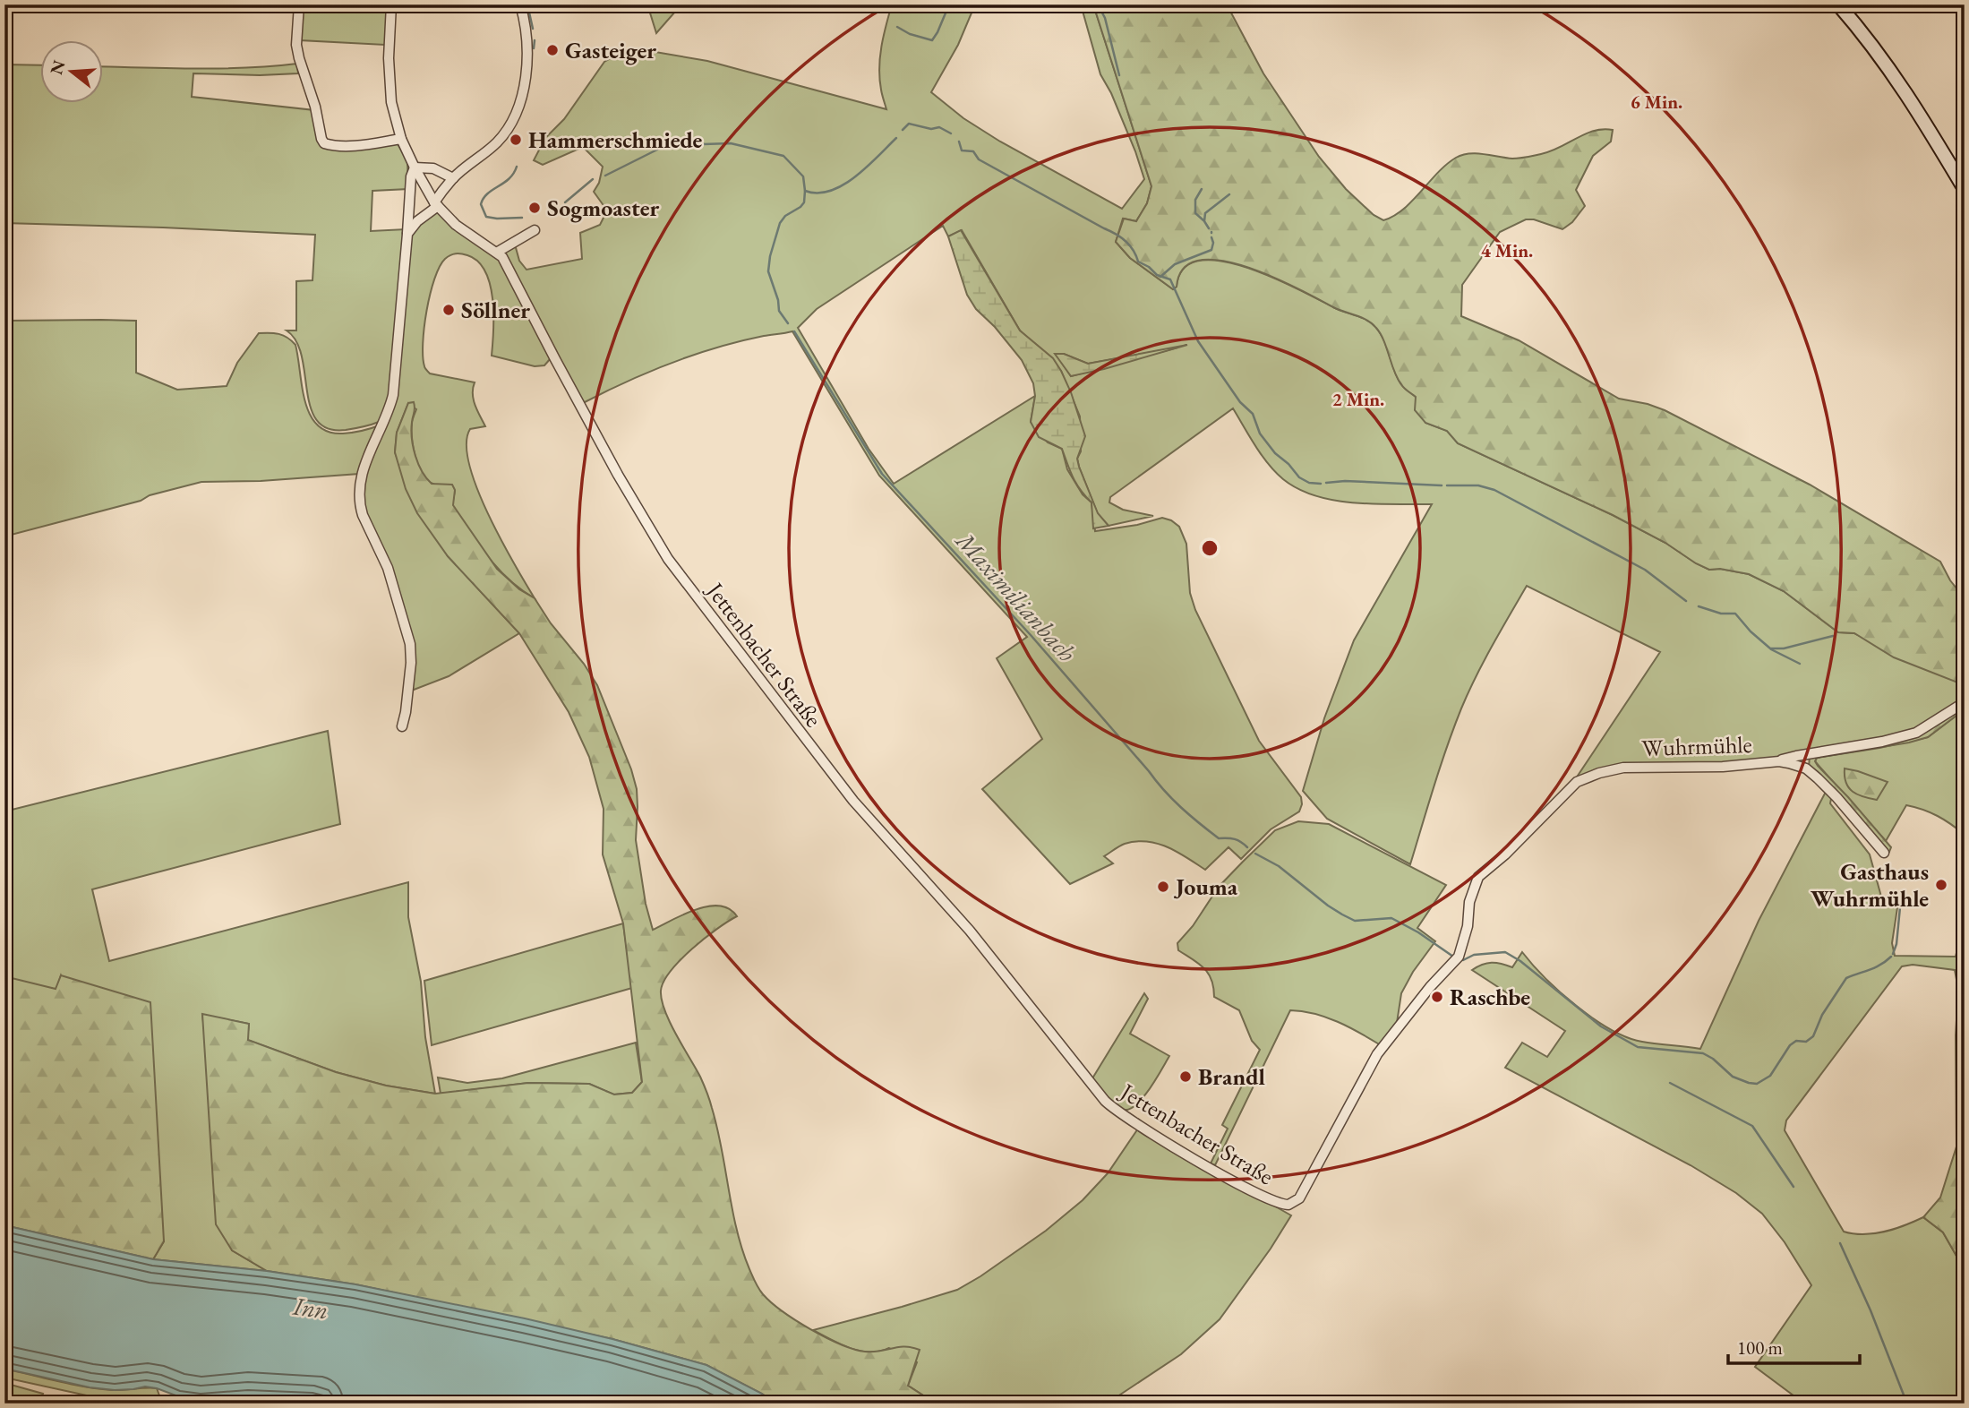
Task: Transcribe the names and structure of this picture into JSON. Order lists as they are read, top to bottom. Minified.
{"streets":{"street":["Jettenbacher Straße","Wuhrmühle"]},"crossings":[["Jettenbacher Straße","Wuhrmühle"]],"water":["Maximilianbach","Inn"],"places":["Gasteiger","Hammerschmiede","Sogmoaster","Söllner","Gasthaus Wuhrmühle","Jouma","Raschbe","Brandl"],"scale_bar":"100 m","north":"left","rings":["6 Min.","4 Min.","2 Min."]}
